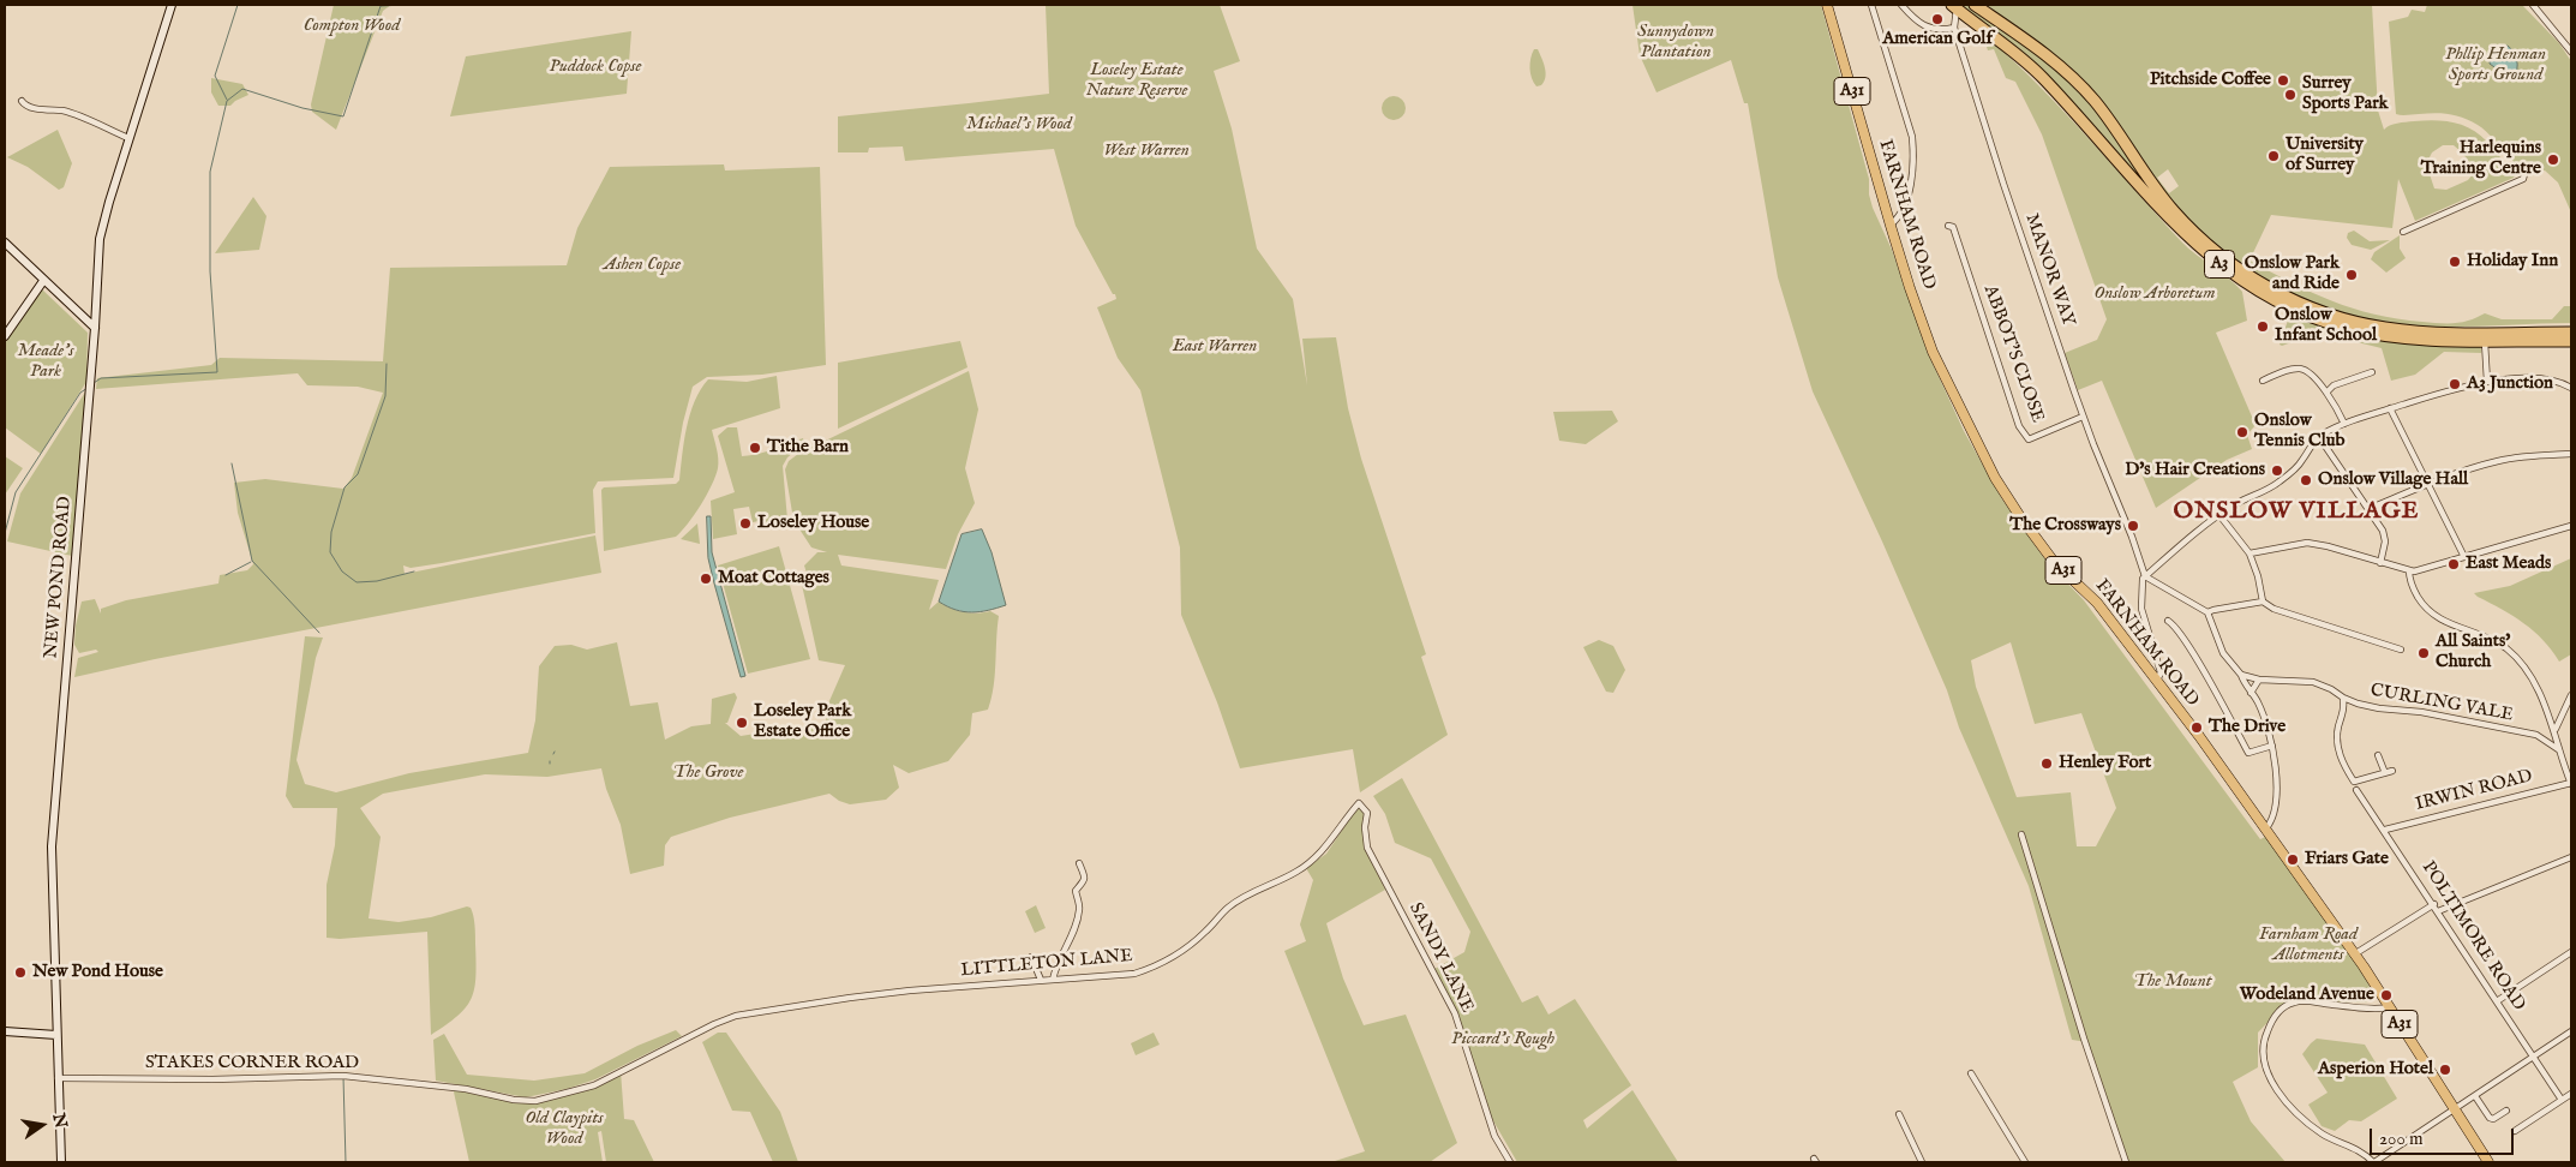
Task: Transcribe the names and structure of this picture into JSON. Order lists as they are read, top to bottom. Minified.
{"streets":{"highway":["A3"],"main road":["A31","FARNHAM ROAD","NEW POND ROAD"],"street":["MANOR WAY","ABBOT'S CLOSE","CURLING VALE","IRWIN ROAD","POLTIMORE ROAD","SANDY LANE","LITTLETON LANE","STAKES CORNER ROAD"]},"crossings":[["A3","MANOR WAY"],["MANOR WAY","ABBOT'S CLOSE"],["NEW POND ROAD","STAKES CORNER ROAD"],["IRWIN ROAD","POLTIMORE ROAD"],["SANDY LANE","LITTLETON LANE"],["LITTLETON LANE","STAKES CORNER ROAD"]],"districts":["ONSLOW VILLAGE"],"parks":["Compton Wood","Sunnydown Plantation","Phllip Henman Sports Ground","Puddock Copse","Loseley Estate Nature Reserve","Michael's Wood","West Warren","Ashen Copse","Onslow Arboretum","East Warren","Meade's Park","The Grove","Farnham Road Allotments","The Mount","Piccard's Rough","Old Claypits Wood"],"places":["American Golf","Pitchside Coffee","Surrey Sports Park","University of Surrey","Harlequins Training Centre","Holiday Inn","Onslow Park and Ride","Onslow Infant School","A3 Junction","Onslow Tennis Club","Tithe Barn","D's Hair Creations","Onslow Village Hall","Loseley House","The Crossways","East Meads","Moat Cottages","All Saints' Church","Loseley Park Estate Office","The Drive","Henley Fort","Friars Gate","New Pond House","Wodeland Avenue","Asperion Hotel"],"scale_bar":"200 m","north":"right"}
